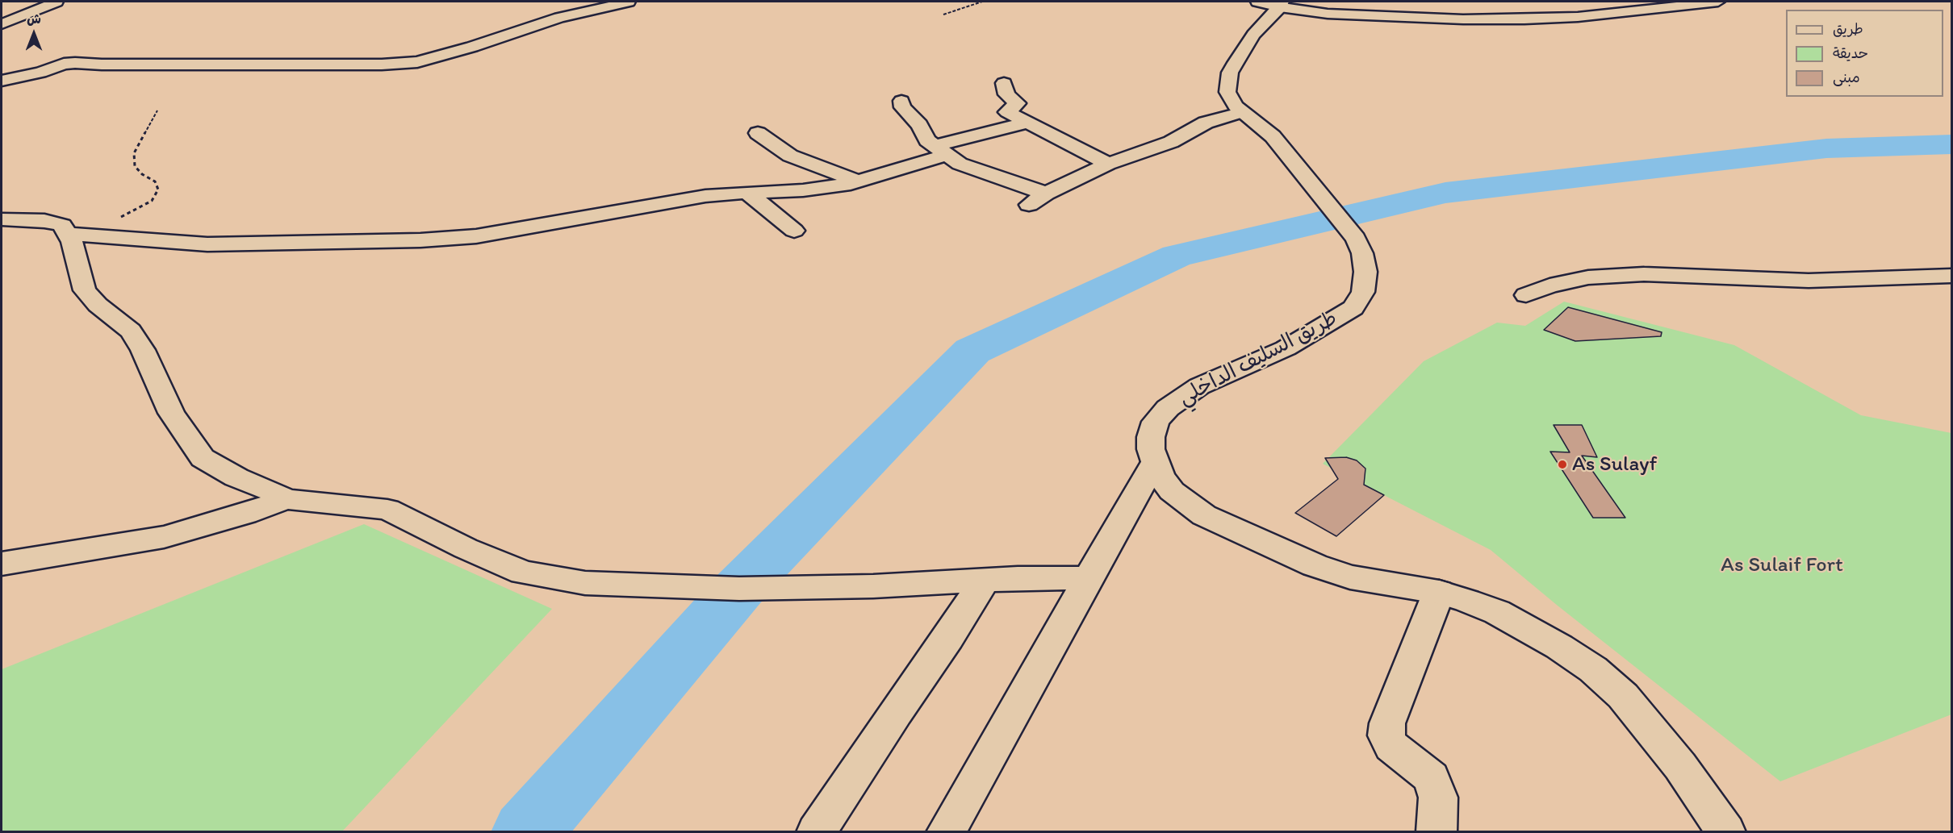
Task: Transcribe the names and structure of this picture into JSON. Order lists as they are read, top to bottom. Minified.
{"streets":{"street":["طريق السليف الداخلي"]},"parks":["As Sulaif Fort"],"places":["As Sulayf"],"legend":["طريق","حديقة","مبنى"],"north":"top"}
